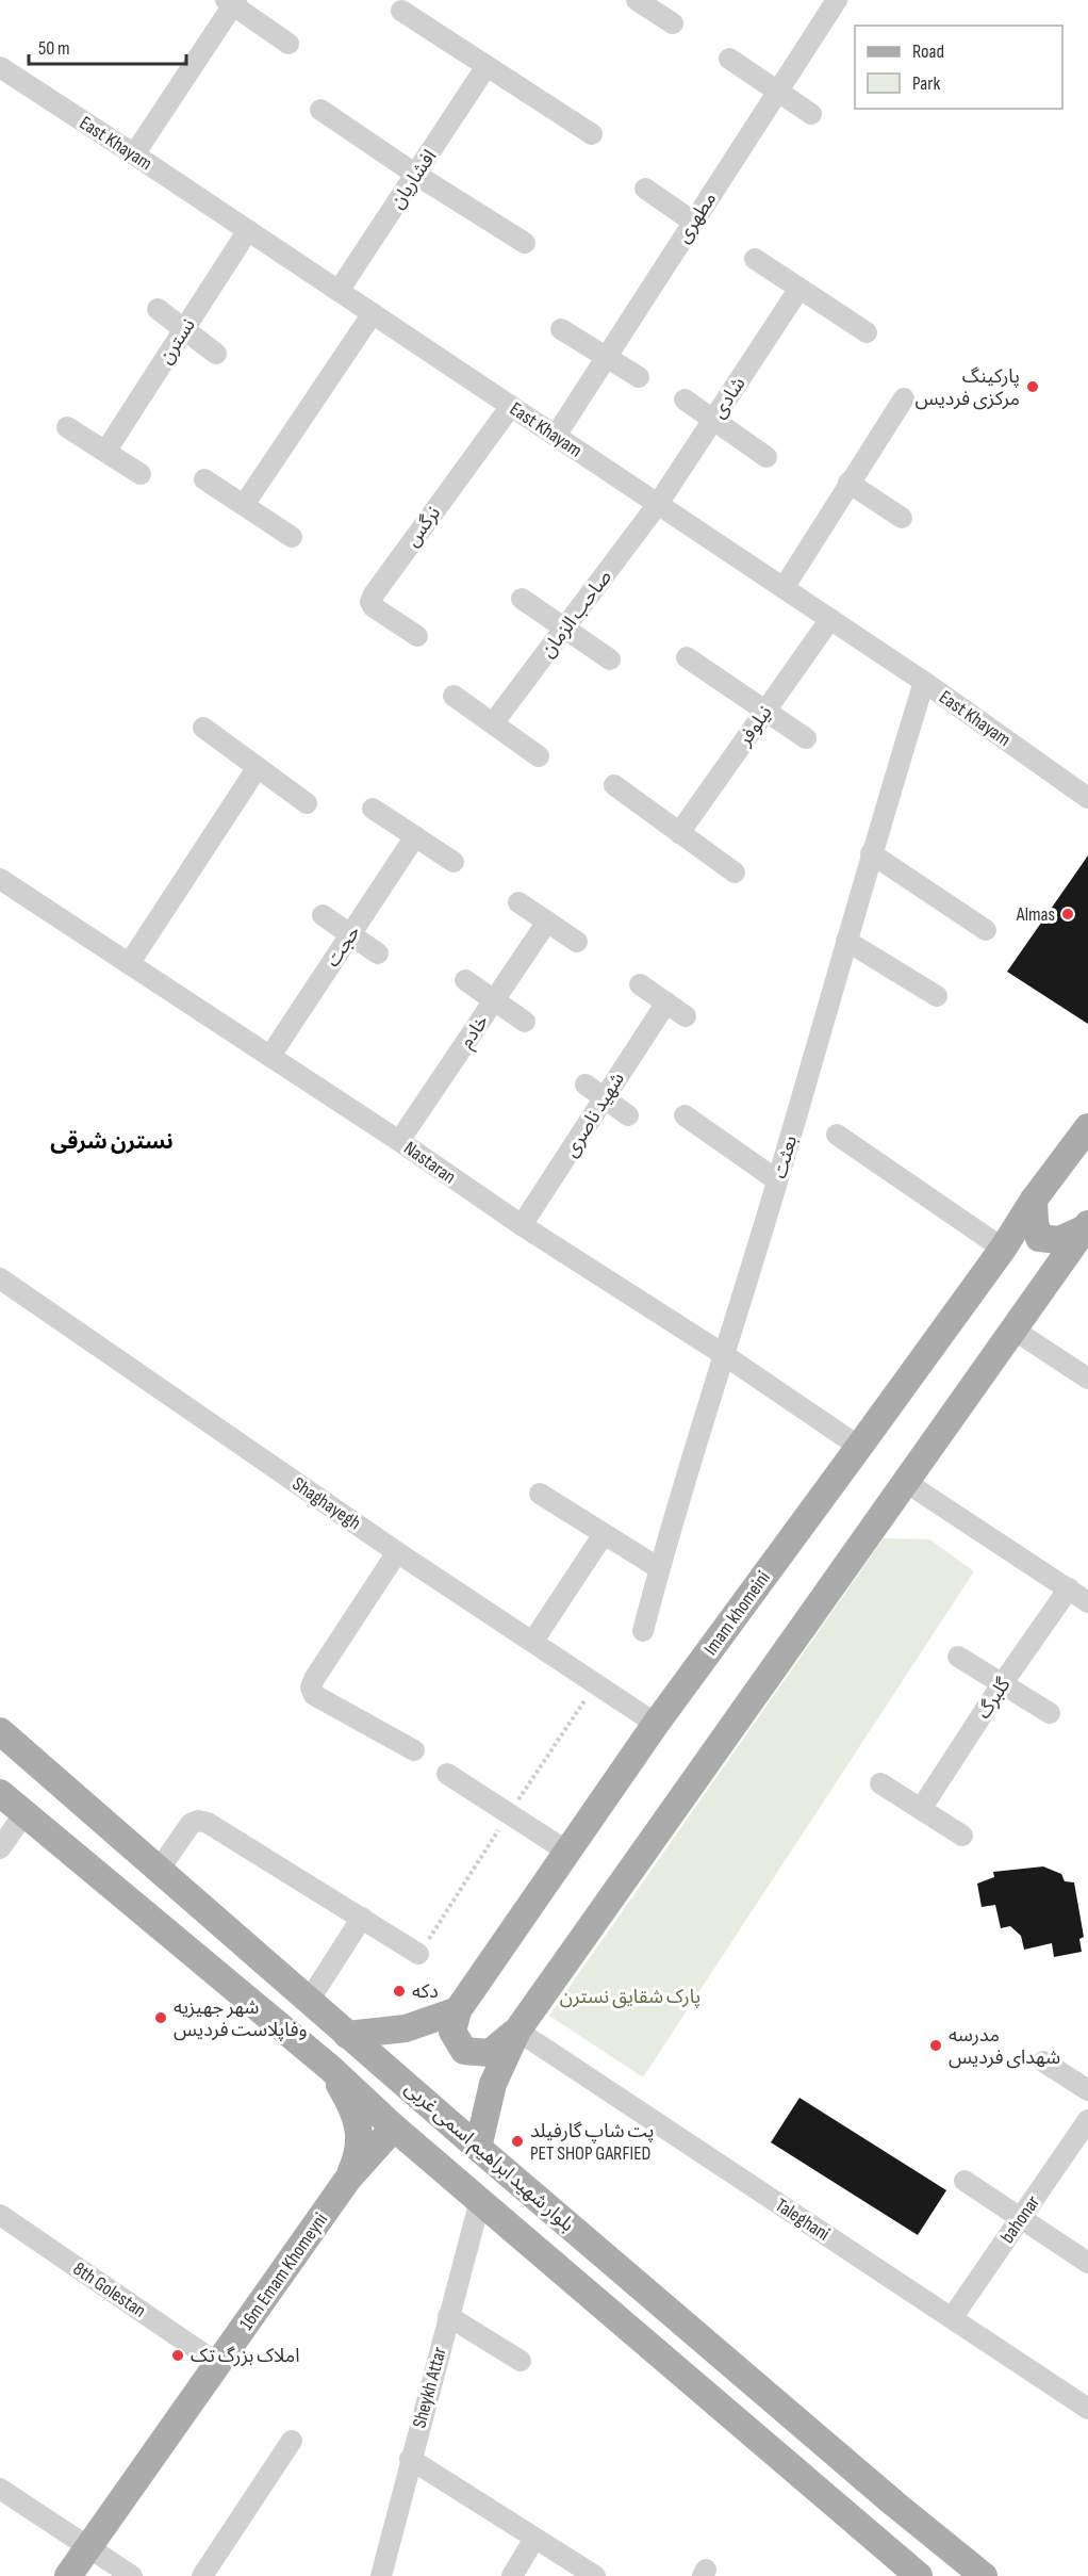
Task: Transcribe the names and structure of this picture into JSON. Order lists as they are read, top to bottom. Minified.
{"streets":{"main road":["Imam khomeini","بلوار شهید ابراهیم اسمی غربی","16m Emam Khomeyni"],"street":["East Khayam","افشاریان","مطهری","نسترن","شادی","نرگس","صاحب الزمان","نیلوفر","حجت","خادم","شهید ناصری","بعثت","Nastaran","Shaghayegh","گلبرگ","Taleghani","bahonar","8th Golestan","Sheykh Attar"]},"crossings":[["East Khayam","افشاریان"],["East Khayam","مطهری"],["East Khayam","نسترن"],["East Khayam","شادی"],["East Khayam","نرگس"],["East Khayam","صاحب الزمان"],["East Khayam","نیلوفر"],["East Khayam","بعثت"],["شادی","صاحب الزمان"],["حجت","Nastaran"],["خادم","Nastaran"],["شهید ناصری","Nastaran"],["بعثت","Nastaran"],["Nastaran","Imam khomeini"],["Shaghayegh","Imam khomeini"],["بلوار شهید ابراهیم اسمی غربی","16m Emam Khomeyni"],["بلوار شهید ابراهیم اسمی غربی","Sheykh Attar"],["Taleghani","bahonar"],["16m Emam Khomeyni","8th Golestan"]],"districts":["نسترن شرقی"],"parks":["پارک شقایق نسترن"],"places":["پارکینگ مرکزی فردیس","Almas","دکه","شهر جهیزیه وفاپلاست فردیس","مدرسه شهدای فردیس","پت شاپ گارفیلد PET SHOP GARFIED","املاک بزرگ تک"],"legend":["Road","Park"],"scale_bar":"50 m"}
